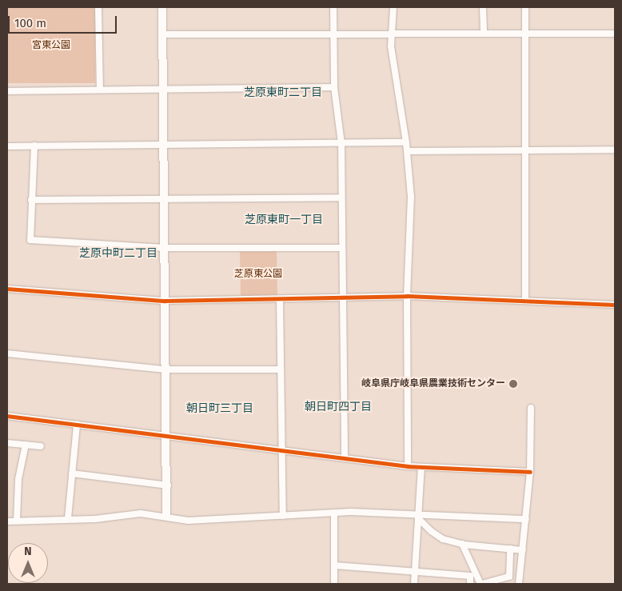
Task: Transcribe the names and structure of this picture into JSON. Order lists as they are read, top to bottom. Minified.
{"districts":["芝原東町二丁目","芝原東町一丁目","芝原中町二丁目","朝日町四丁目","朝日町三丁目"],"parks":["宮東公園","芝原東公園"],"places":["岐阜県庁岐阜県農業技術センター"],"scale_bar":"100 m","north":"top"}
